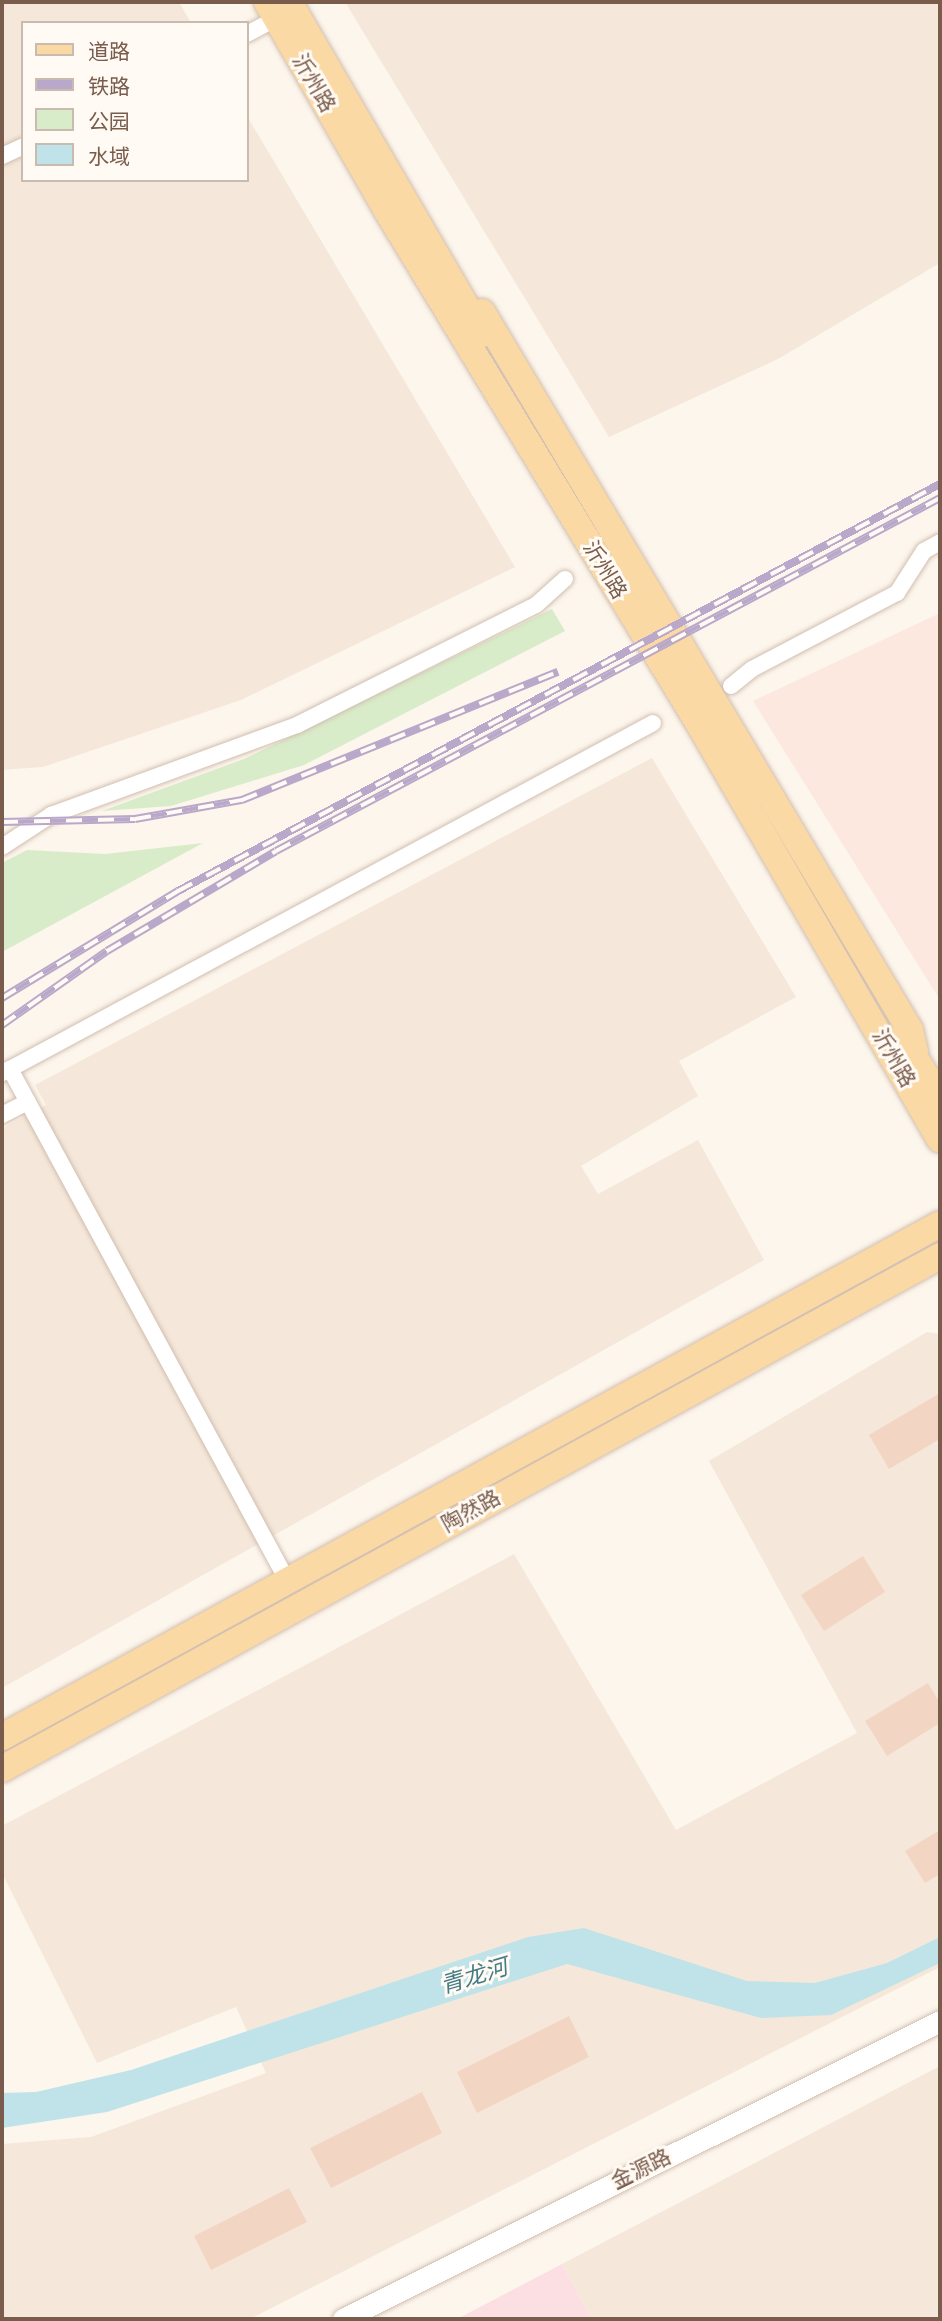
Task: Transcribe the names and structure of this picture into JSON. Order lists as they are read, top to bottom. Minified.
{"streets":{"main road":["沂州路","陶然路"],"street":["金源路"]},"water":["青龙河"],"legend":["道路","铁路","公园","水域"]}
